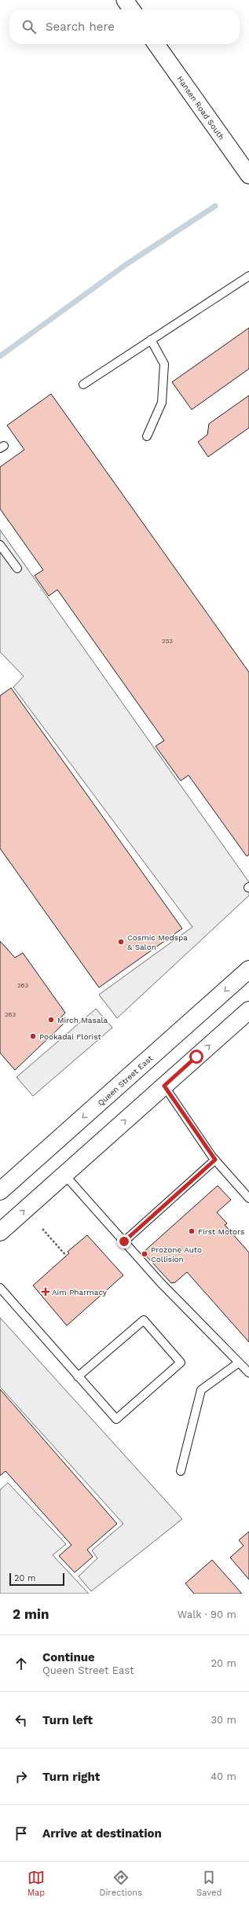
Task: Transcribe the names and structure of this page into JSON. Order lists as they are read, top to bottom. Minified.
{"streets":{"main road":["Queen Street East"],"street":["Hansen Road South"]},"places":{"other":["Cosmic Medspa & Salon","Mirch Masala","Pookadai Florist","First Motors","Prozone Auto Collision"],"health":["Aim Pharmacy"]},"house_numbers":["253","263","263"],"scale_bar":"20 m","page":{"search":"Search here","scale":"20 m","heading":["2 min","Walk · 90 m"],"list":[["Continue","Queen Street East","20 m"],["Turn left","30 m"],["Turn right","40 m"],"Arrive at destination"],"nav":["Map","Directions","Saved"]}}
